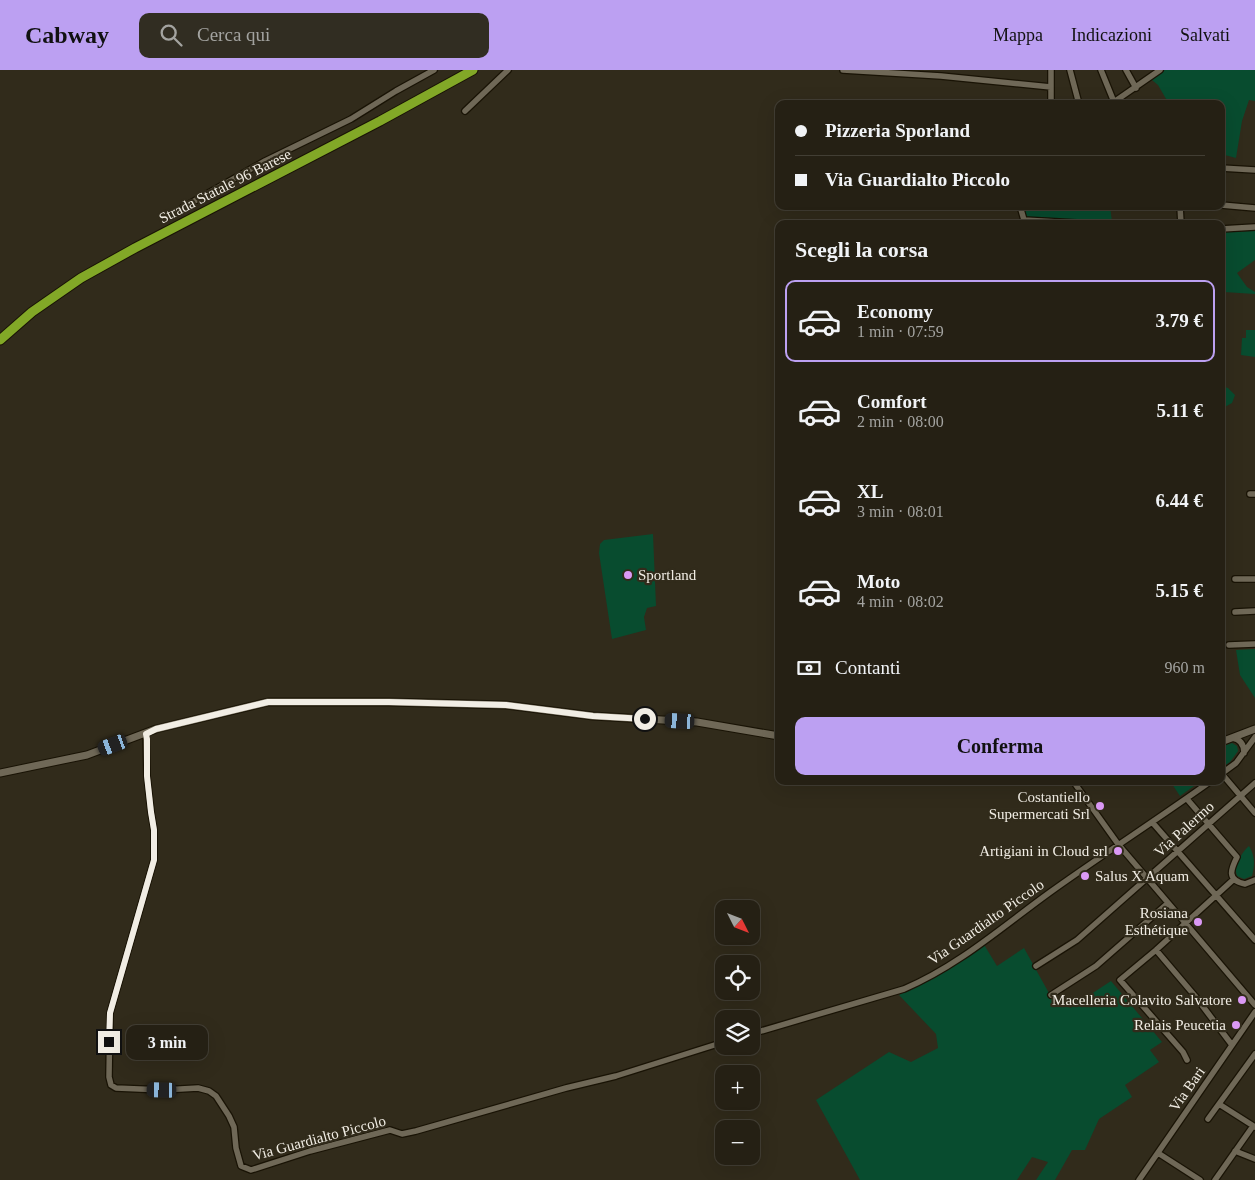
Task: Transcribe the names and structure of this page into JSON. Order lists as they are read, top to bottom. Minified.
{"streets":{"highway":["Strada Statale 96 Barese"],"street":["Via Palermo","Via Guardialto Piccolo","Via Bari"]},"places":["Sportland","Costantiello Supermercati Srl","Artigiani in Cloud srl","Salus X Aquam","Rosiana Esthétique","Macelleria Colavito Salvatore","Relais Peucetia"],"north":"bottom right","page":{"header":"Cabway","search":"Cerca qui","nav":["Mappa","Indicazioni","Salvati"],"banner":["Pizzeria Sporland","Via Guardialto Piccolo"],"heading":"Scegli la corsa","list":[{"name":"Economy","note":"1 min · 07:59","value":"3.79 €"},{"name":"Comfort","note":"2 min · 08:00","value":"5.11 €"},{"name":"XL","note":"3 min · 08:01","value":"6.44 €"},{"name":"Moto","note":"4 min · 08:02","value":"5.15 €"}],"pay":["Contanti","960 m"],"buttons":"Conferma","map_buttons":["+","−"],"bubble":"3 min"}}
